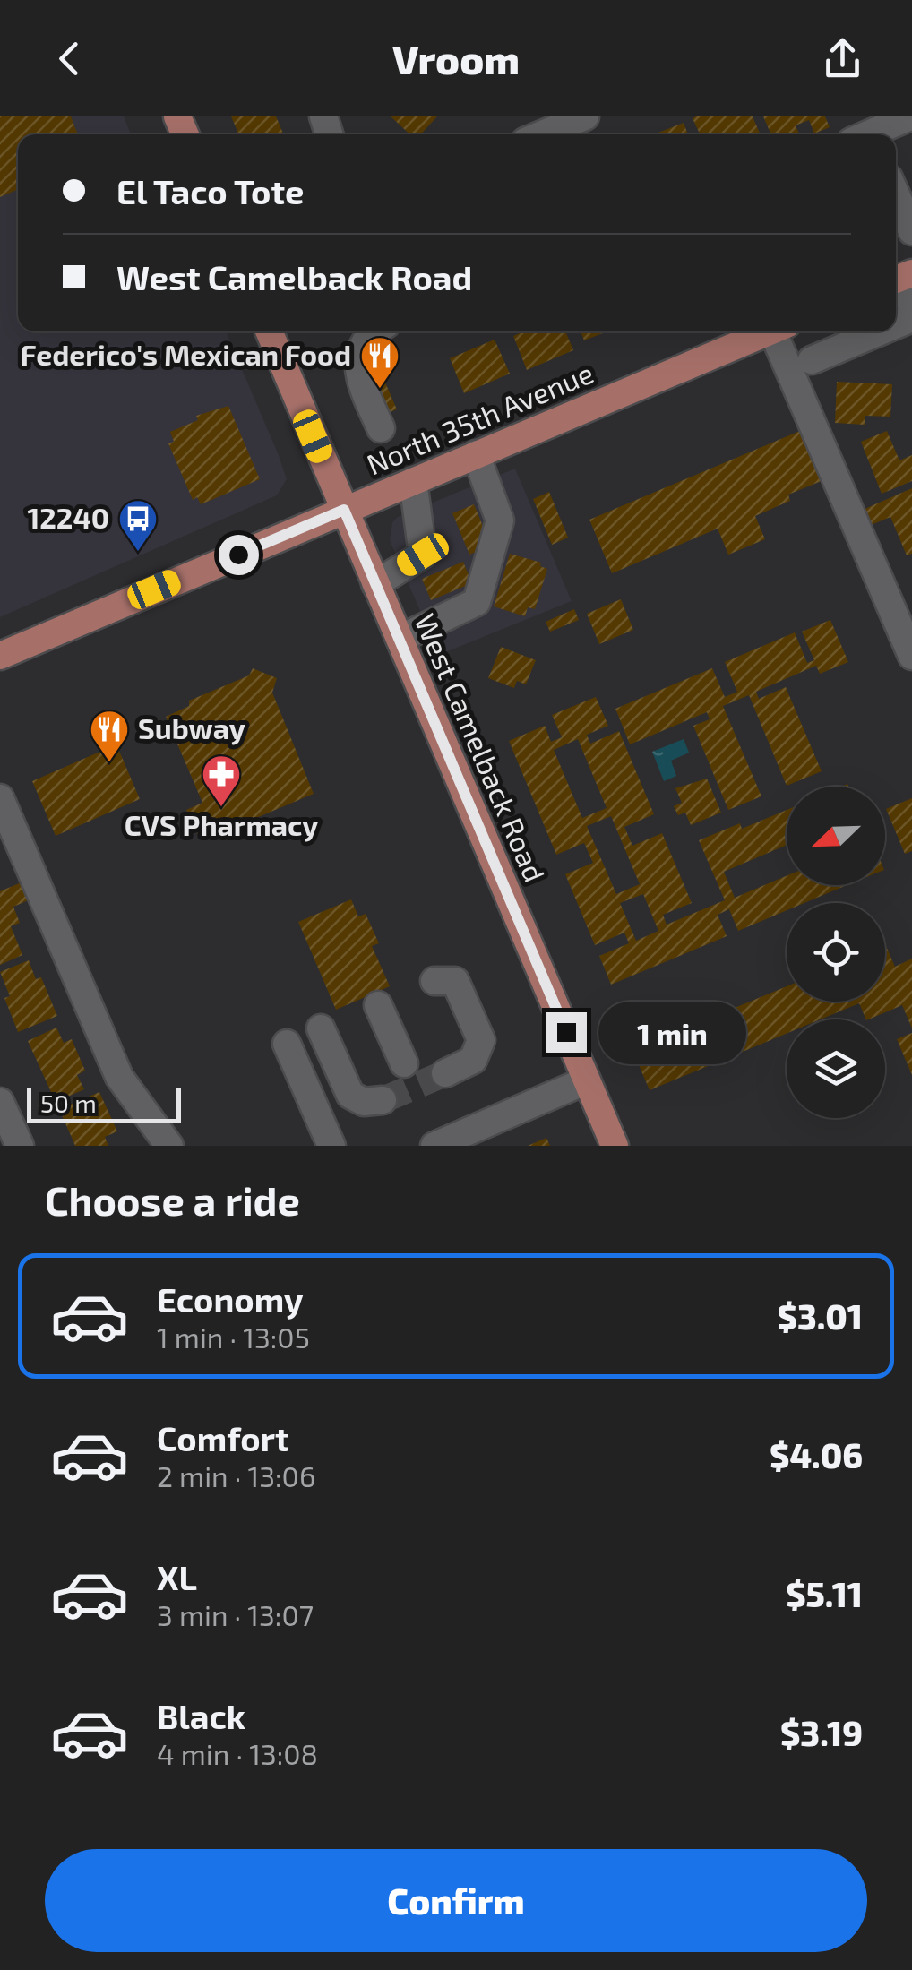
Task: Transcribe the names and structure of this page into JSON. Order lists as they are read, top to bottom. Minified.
{"streets":{"main road":["North 35th Avenue","West Camelback Road"]},"crossings":[["North 35th Avenue","West Camelback Road"]],"places":{"restaurant":["Federico's Mexican Food","Subway"],"bus stop":["12240"],"pharmacy":["CVS Pharmacy"]},"scale_bar":"50 m","north":"bottom left","page":{"header":"Vroom","banner":["El Taco Tote","West Camelback Road"],"bubble":"1 min","scale":"50 m","heading":"Choose a ride","list":[{"name":"Economy","note":"1 min · 13:05","value":"$3.01"},{"name":"Comfort","note":"2 min · 13:06","value":"$4.06"},{"name":"XL","note":"3 min · 13:07","value":"$5.11"},{"name":"Black","note":"4 min · 13:08","value":"$3.19"}],"buttons":"Confirm"}}
